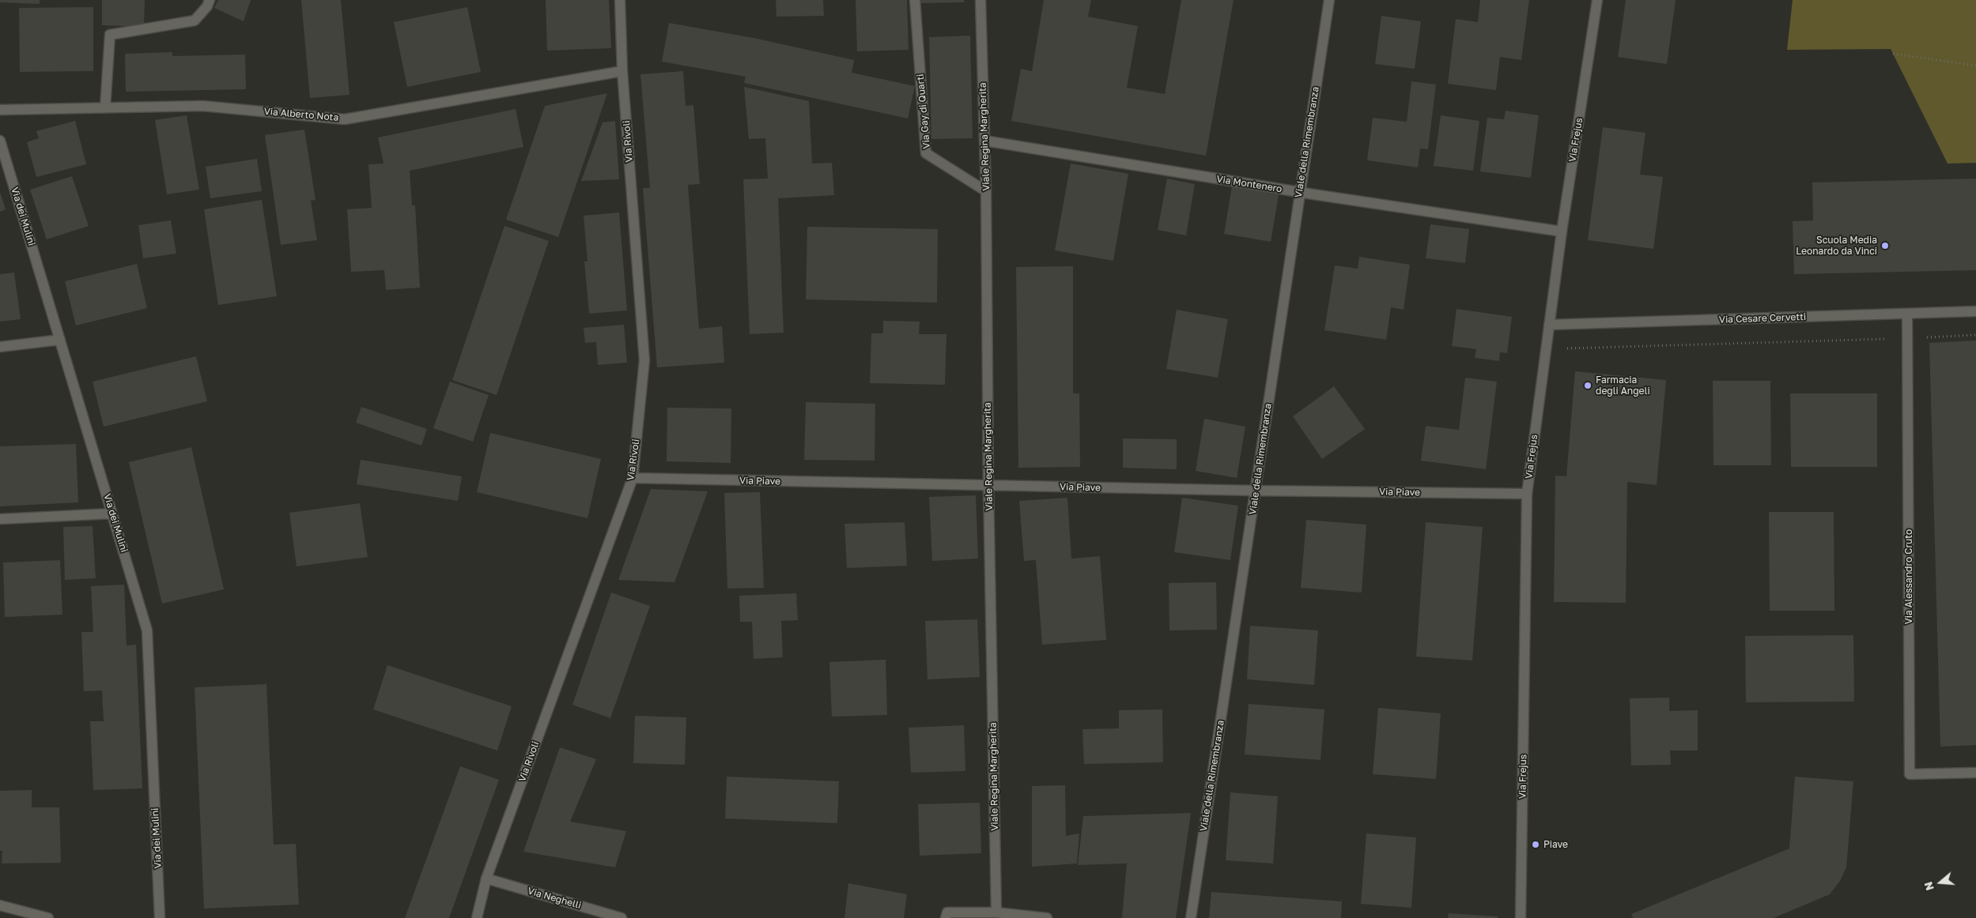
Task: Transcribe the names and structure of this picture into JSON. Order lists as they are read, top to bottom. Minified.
{"streets":{"street":["Via Gay di Quarti","Via Alberto Nota","Viale Regina Margherita","Via Frejus","Via Rivoli","Viale della Rimembranza","Via Montenero","Via dei Mulini","Via Cesare Cervetti","Via Piave","Via Alessandro Cruto","Via Neghelli"]},"crossings":[["Via Gay di Quarti","Viale Regina Margherita"],["Via Alberto Nota","Via Rivoli"],["Viale Regina Margherita","Via Montenero"],["Viale Regina Margherita","Via Piave"],["Via Frejus","Via Montenero"],["Via Frejus","Via Cesare Cervetti"],["Via Frejus","Via Piave"],["Via Rivoli","Via Piave"],["Via Rivoli","Via Neghelli"],["Viale della Rimembranza","Via Montenero"],["Viale della Rimembranza","Via Piave"],["Via Cesare Cervetti","Via Alessandro Cruto"]],"places":["Scuola Media Leonardo da Vinci","Farmacia degli Angeli","Piave"],"north":"left"}
